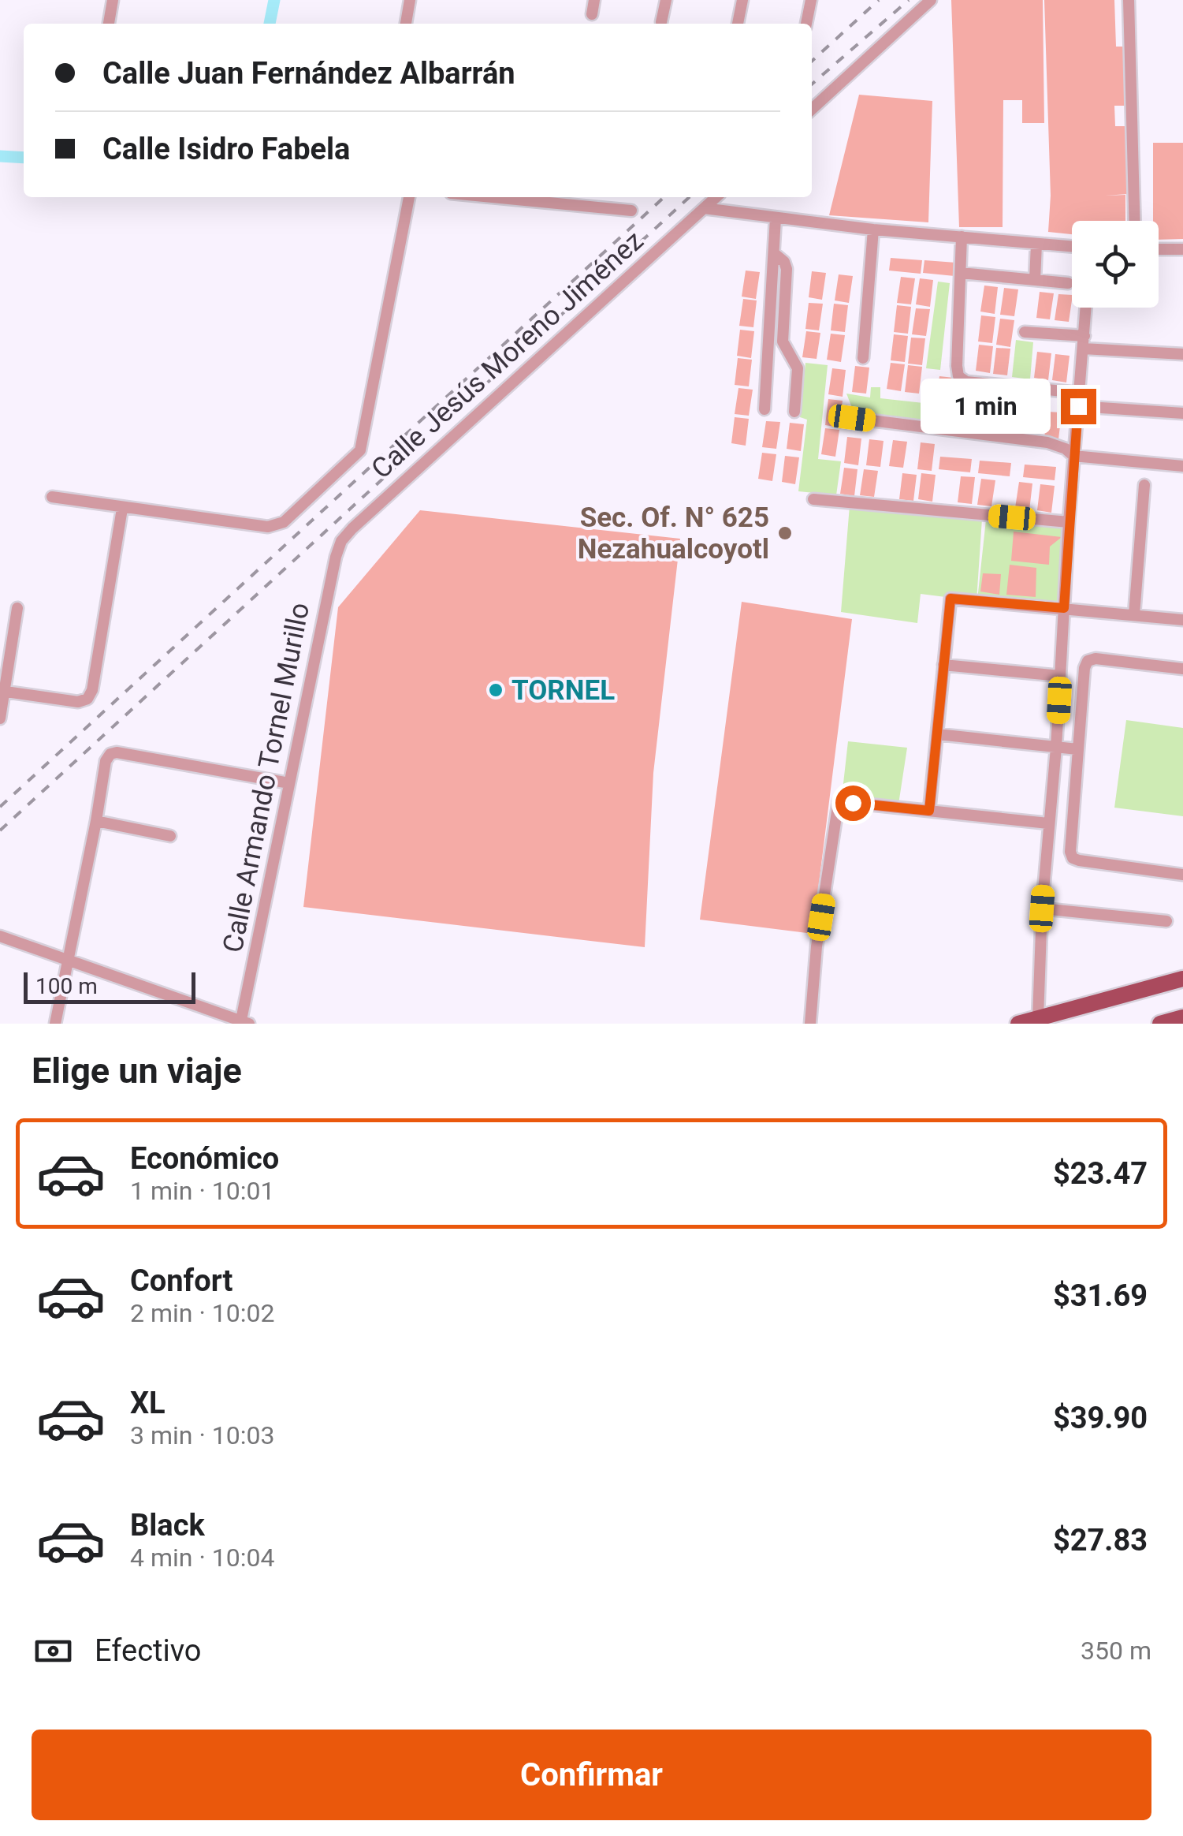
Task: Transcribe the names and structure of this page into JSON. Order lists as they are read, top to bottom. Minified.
{"streets":{"street":["Calle Jesús Moreno Jiménez","Calle Armando Tornel Murillo"]},"crossings":[["Calle Jesús Moreno Jiménez","Calle Armando Tornel Murillo"]],"places":["Sec. Of. N° 625 Nezahualcoyotl","TORNEL"],"scale_bar":"100 m","page":{"banner":["Calle Juan Fernández Albarrán","Calle Isidro Fabela"],"bubble":"1 min","scale":"100 m","heading":"Elige un viaje","list":[{"name":"Económico","note":"1 min · 10:01","value":"$23.47"},{"name":"Confort","note":"2 min · 10:02","value":"$31.69"},{"name":"XL","note":"3 min · 10:03","value":"$39.90"},{"name":"Black","note":"4 min · 10:04","value":"$27.83"}],"pay":["Efectivo","350 m"],"buttons":"Confirmar"}}
